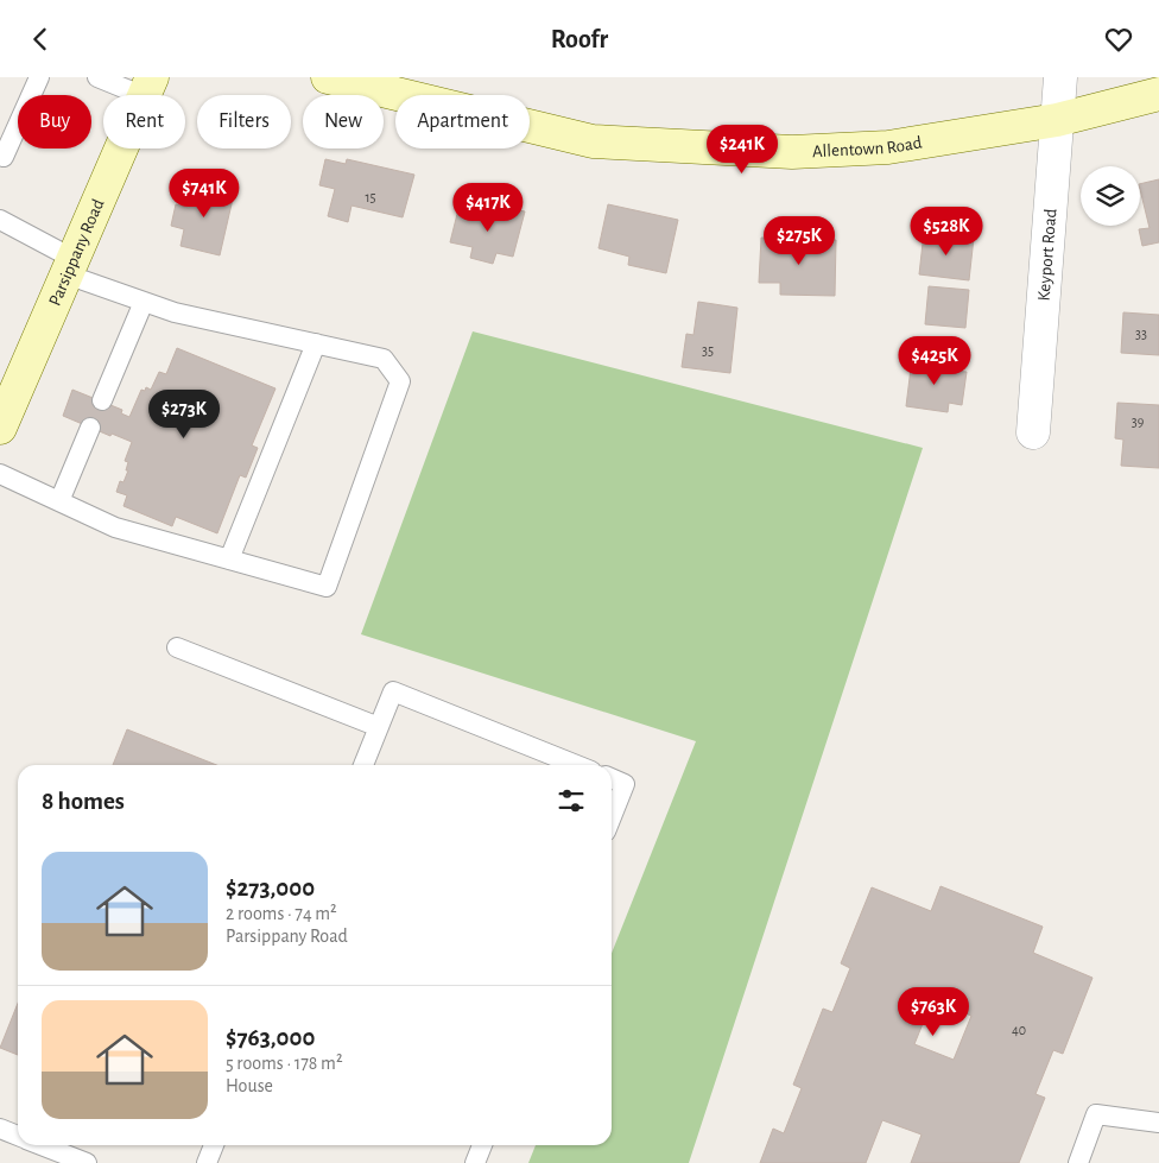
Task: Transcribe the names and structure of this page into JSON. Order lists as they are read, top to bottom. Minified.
{"streets":{"street":["Allentown Road","Parsippany Road","Keyport Road"]},"crossings":[["Allentown Road","Keyport Road"]],"house_numbers":["15","33","35","39","40"],"page":{"header":"Roofr","chip":["Buy","Rent","Filters","New","Apartment"],"price":["$241K","$741K","$417K","$528K","$275K","$425K","$273K","$763K"],"heading":"8 homes","list":[{"name":"$273,000","note":"2 rooms · 74 m² · Parsippany Road"},{"name":"$763,000","note":"5 rooms · 178 m² · House"}]}}
